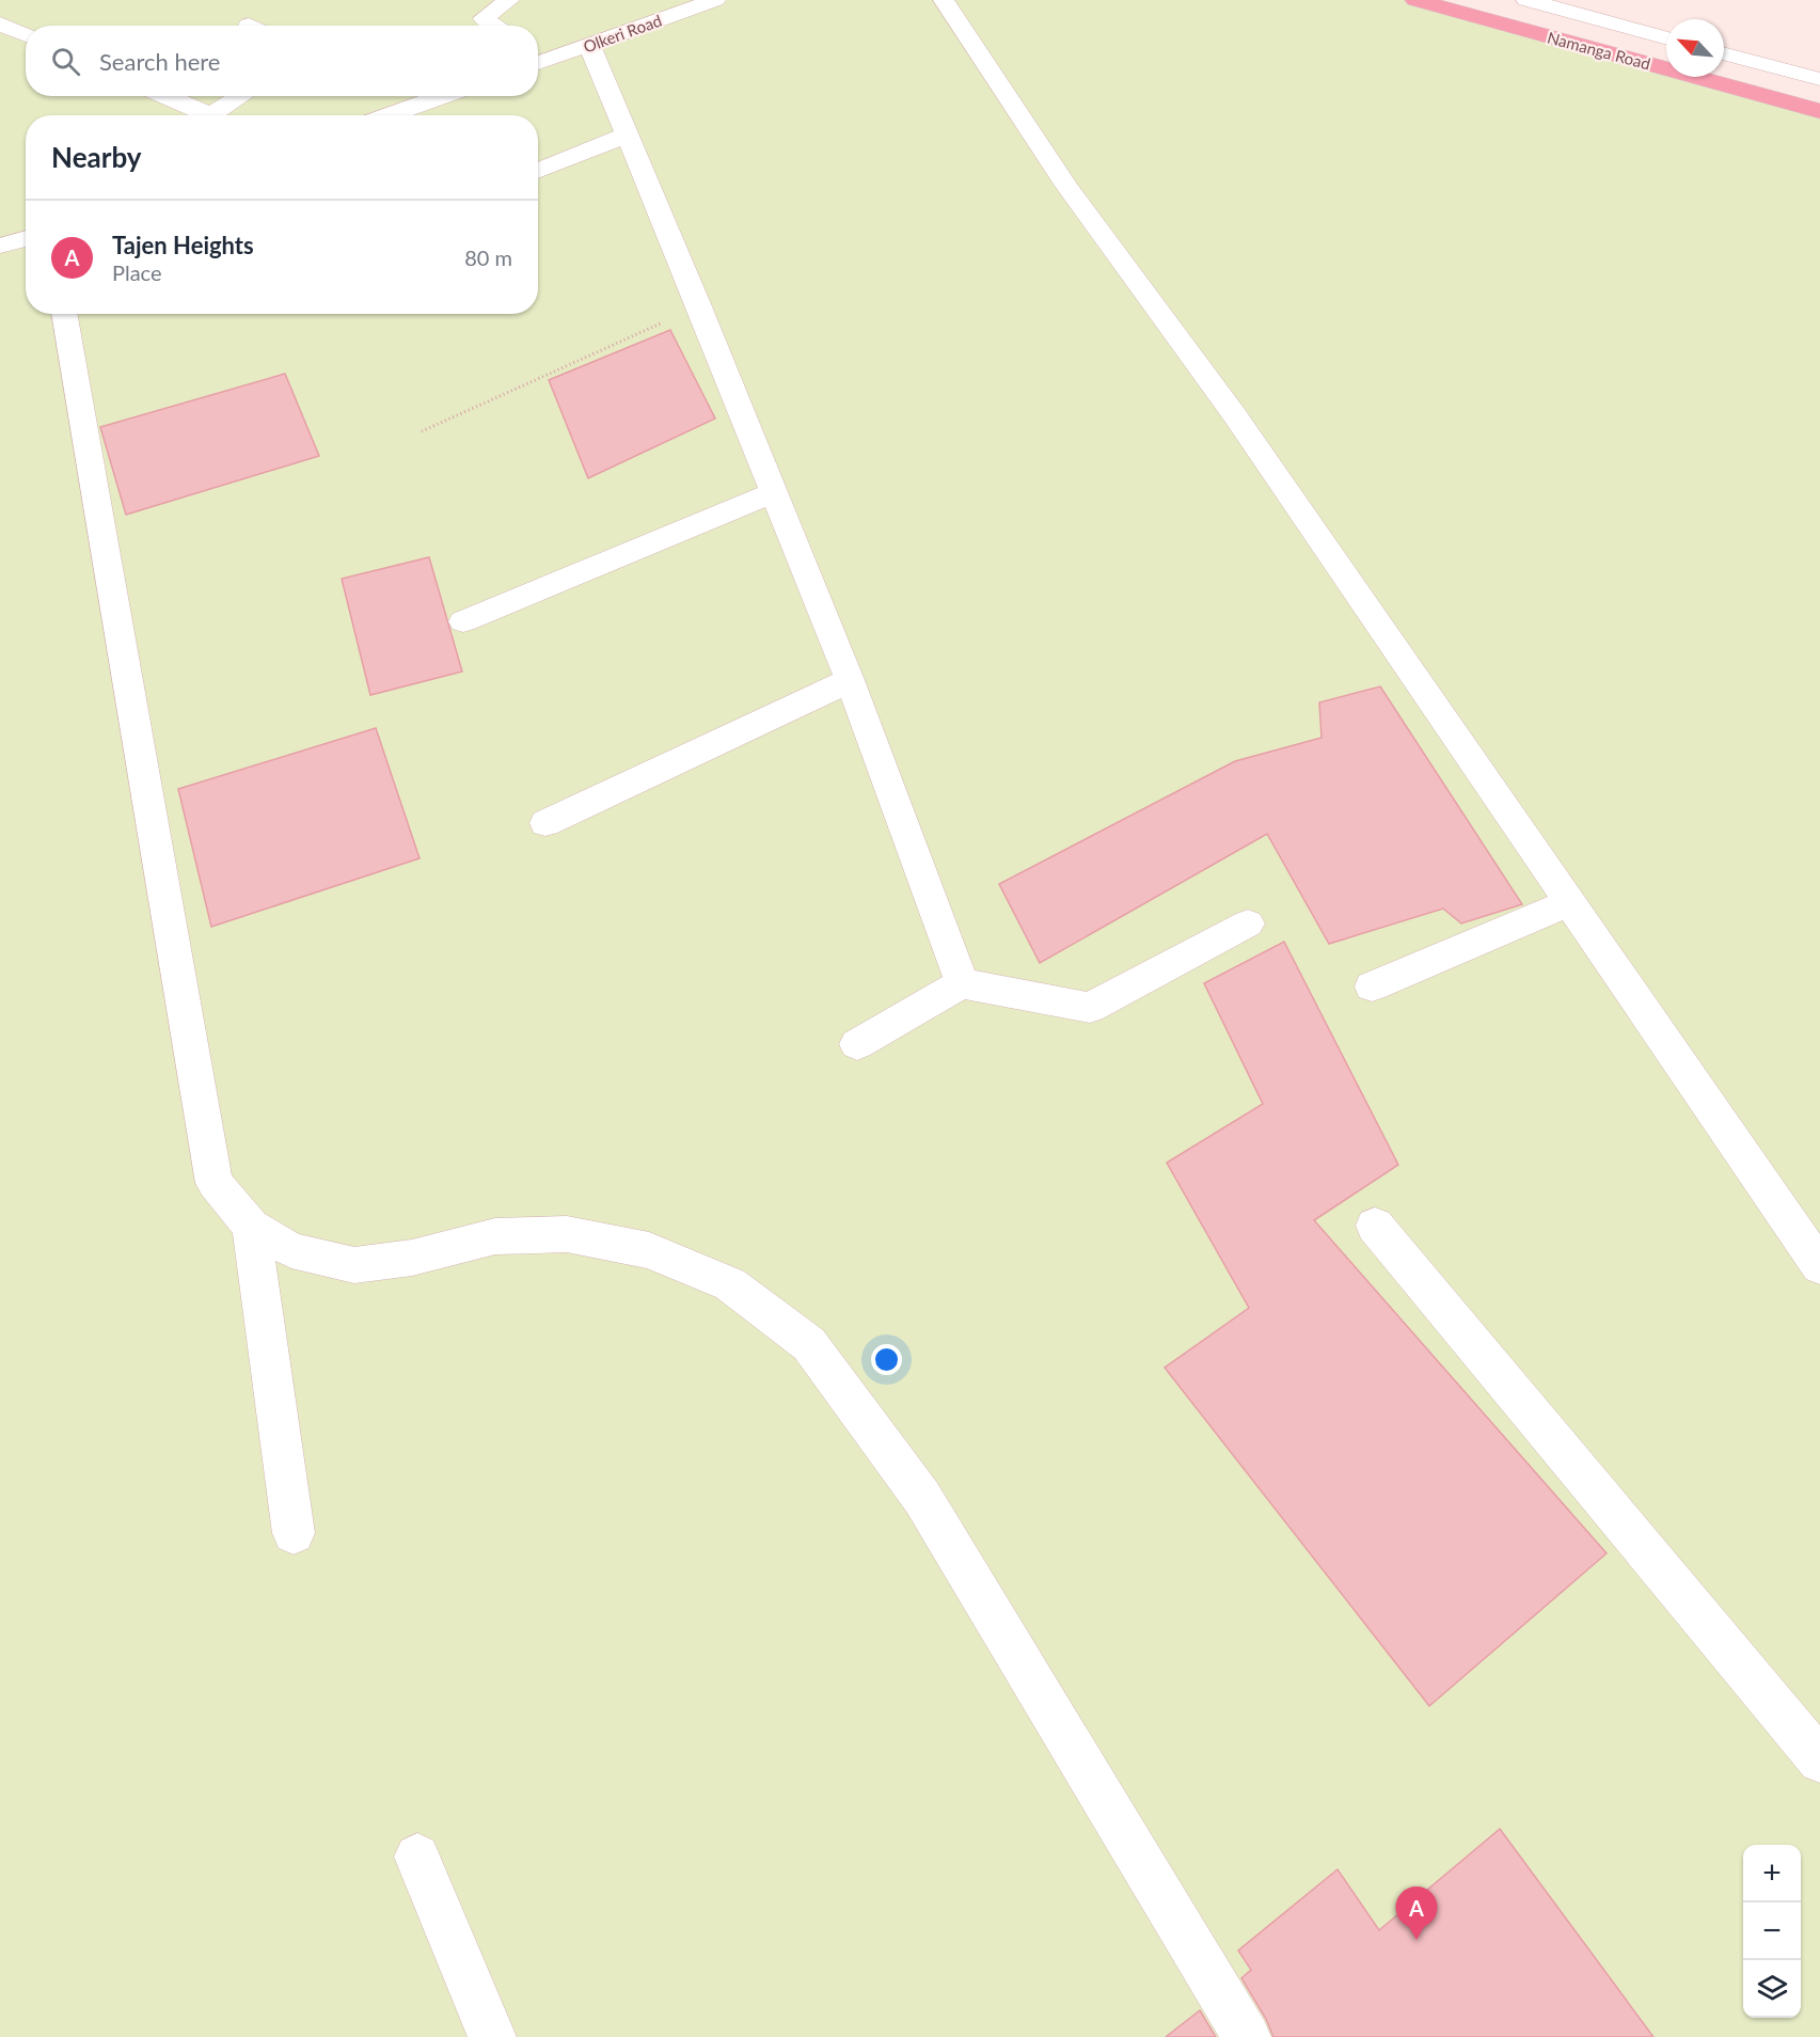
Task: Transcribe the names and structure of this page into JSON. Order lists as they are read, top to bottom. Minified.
{"streets":{"highway":["Namanga Road"],"street":["Olkeri Road"]},"north":"top left","page":{"search":"Search here","heading":"Nearby","list":[{"mark":"A","name":"Tajen Heights","note":"Place","value":"80 m"}],"map_buttons":["+","−"],"pins":"A"}}
